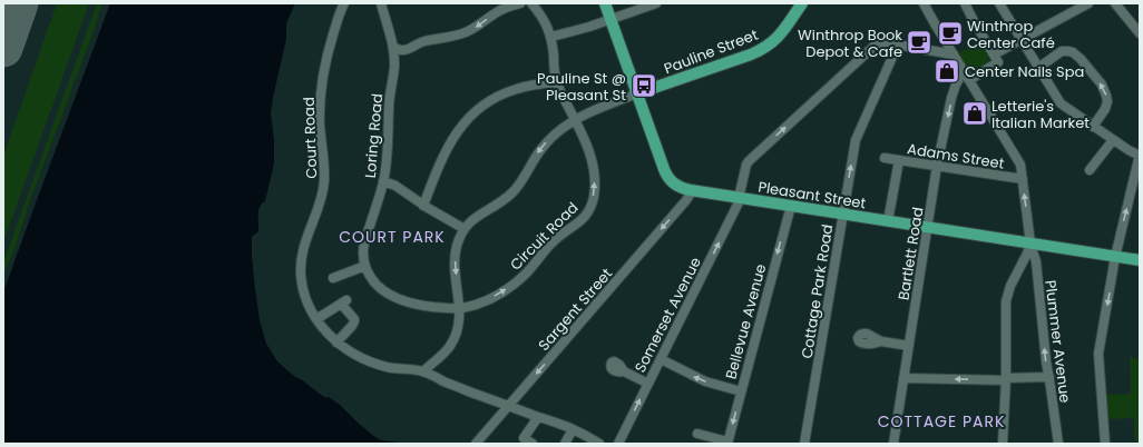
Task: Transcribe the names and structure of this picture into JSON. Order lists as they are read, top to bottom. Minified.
{"streets":{"main road":["Pauline Street","Pleasant Street"],"street":["Loring Road","Court Road","Adams Street","Circuit Road","Bartlett Road","Cottage Park Road","Sargent Street","Somerset Avenue","Bellevue Avenue","Plummer Avenue"]},"crossings":[["Pauline Street","Pleasant Street"],["Loring Road","Circuit Road"],["Court Road","Sargent Street"],["Adams Street","Bartlett Road"],["Adams Street","Plummer Avenue"],["Pleasant Street","Bartlett Road"],["Pleasant Street","Cottage Park Road"],["Pleasant Street","Sargent Street"],["Pleasant Street","Somerset Avenue"],["Pleasant Street","Bellevue Avenue"],["Pleasant Street","Plummer Avenue"],["Bartlett Road","Plummer Avenue"],["Cottage Park Road","Somerset Avenue"],["Somerset Avenue","Plummer Avenue"]],"one_way":["Sargent Street","Somerset Avenue","Bellevue Avenue"],"districts":["COURT PARK","COTTAGE PARK"],"places":{"cafe":["Winthrop Center Café","Winthrop Book Depot & Cafe"],"shop":["Center Nails Spa","Letterie's Italian Market"],"bus stop":["Pauline St @ Pleasant St"]}}
